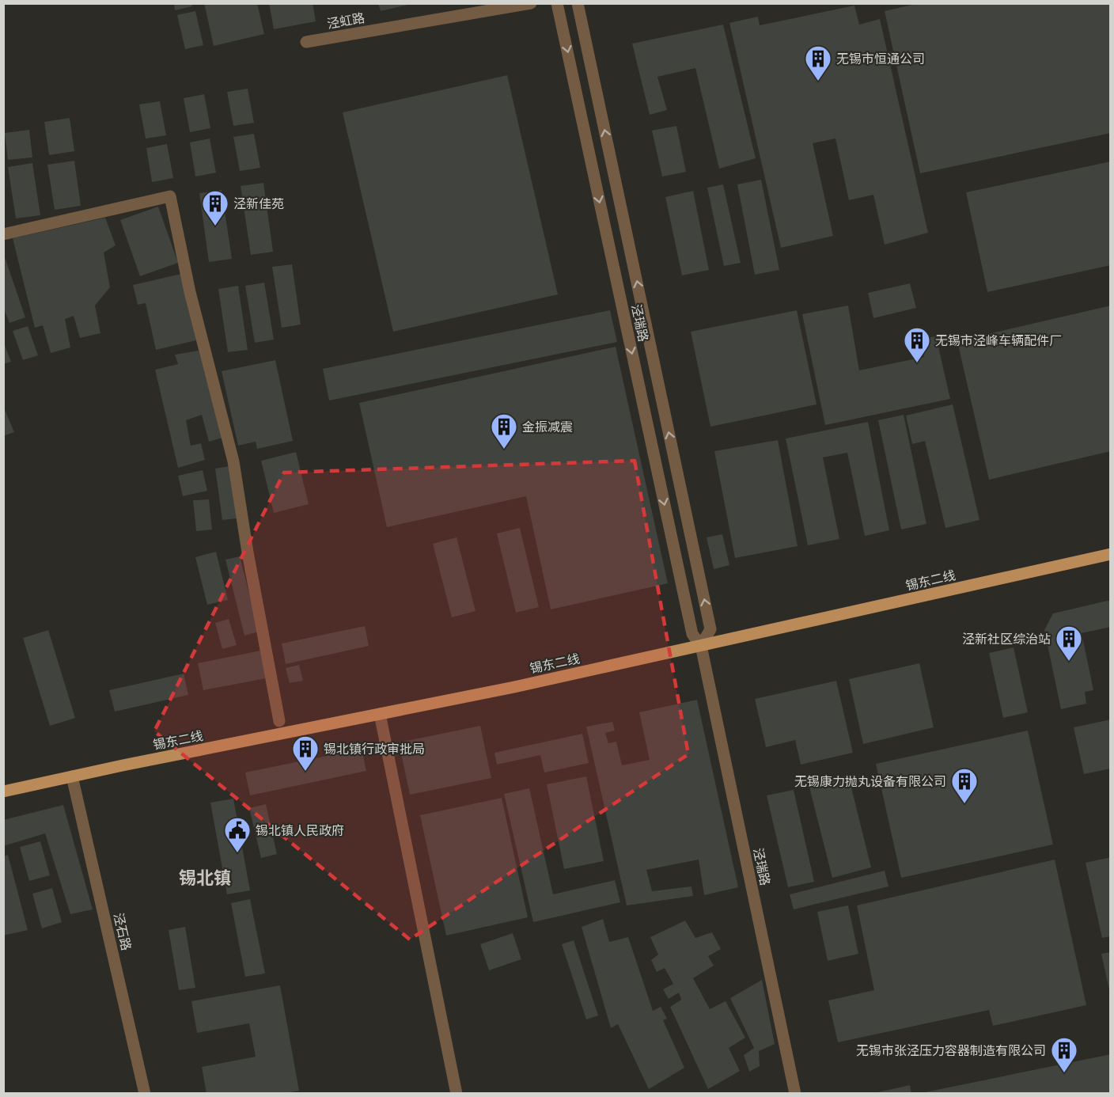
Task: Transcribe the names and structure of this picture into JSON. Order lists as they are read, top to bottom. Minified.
{"streets":{"main road":["锡东二线"],"street":["泾虹路","泾瑞路","泾石路"]},"crossings":[["泾瑞路","锡东二线"],["锡东二线","泾石路"]],"districts":["锡北镇"],"places":{"building":["无锡市恒通公司","泾新佳苑","无锡市泾峰车辆配件厂","金振减震","泾新社区综治站","锡北镇行政审批局","无锡康力抛丸设备有限公司","无锡市张泾压力容器制造有限公司"],"public building":["锡北镇人民政府"]}}
